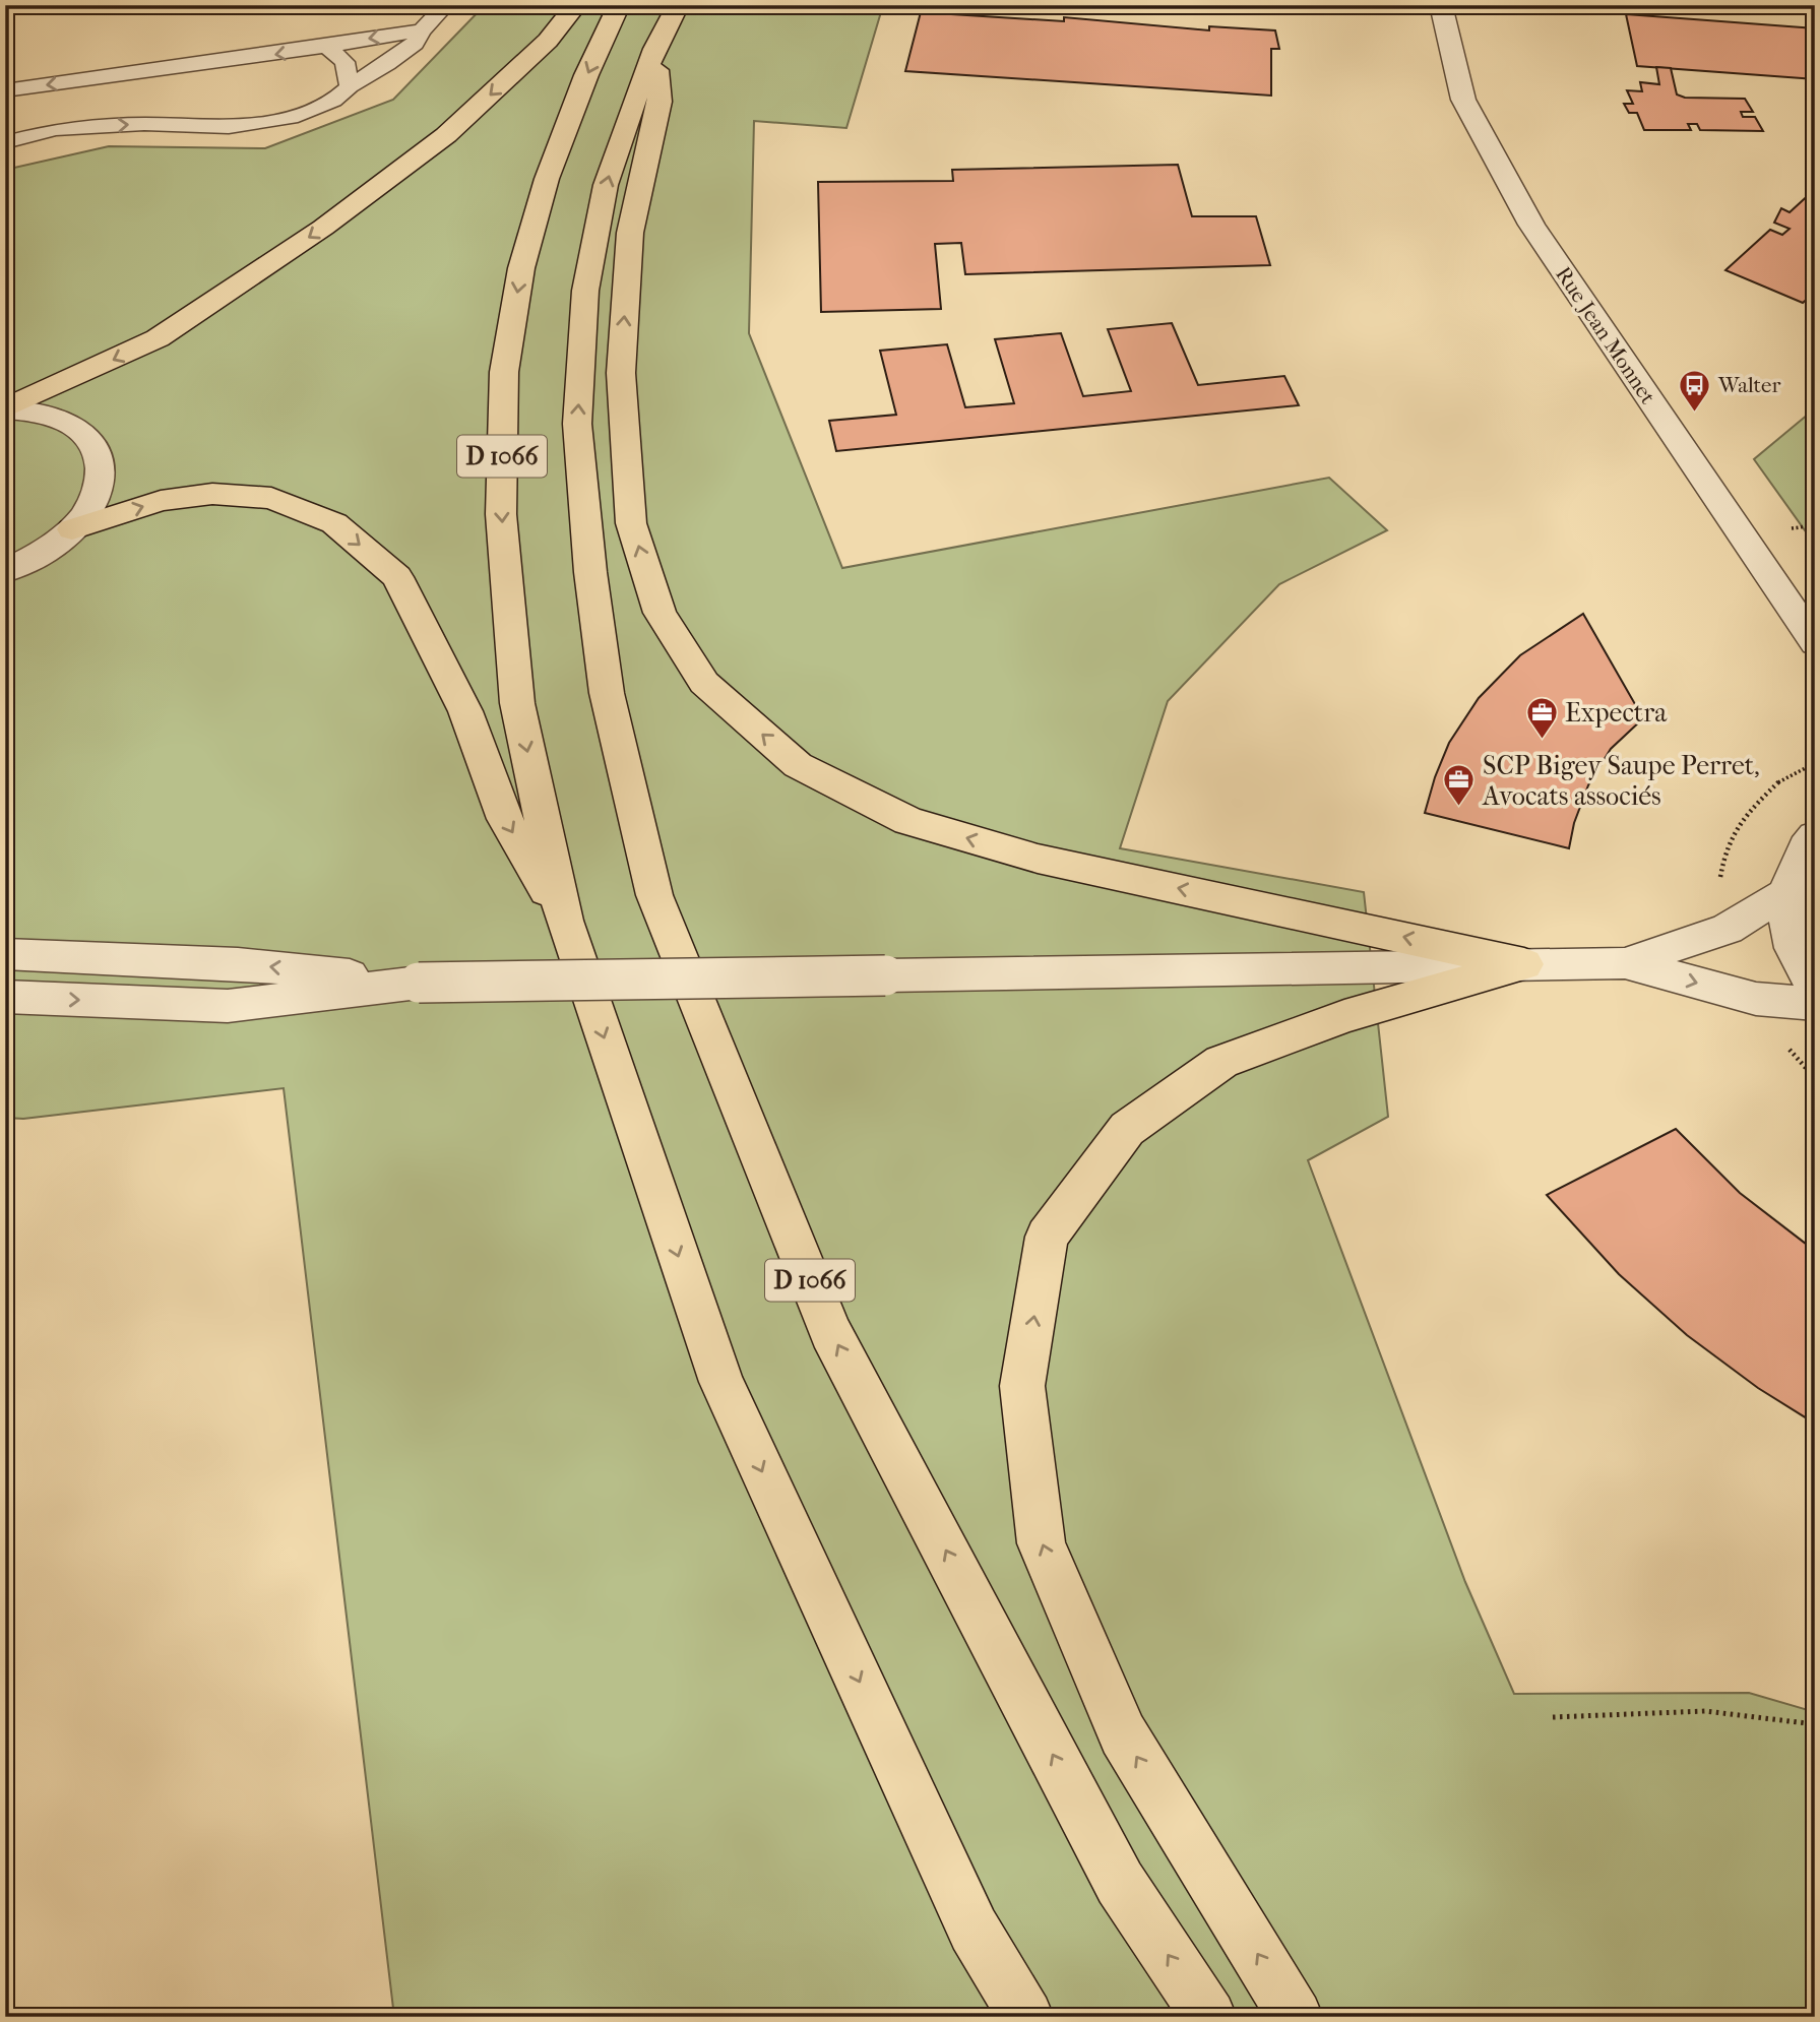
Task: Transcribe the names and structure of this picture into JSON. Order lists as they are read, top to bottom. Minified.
{"streets":{"highway":["D 1066"],"street":["Rue Jean Monnet"]},"places":{"bus stop":["Walter"],"office":["Expectra","SCP Bigey Saupe Perret, Avocats associés"]}}
